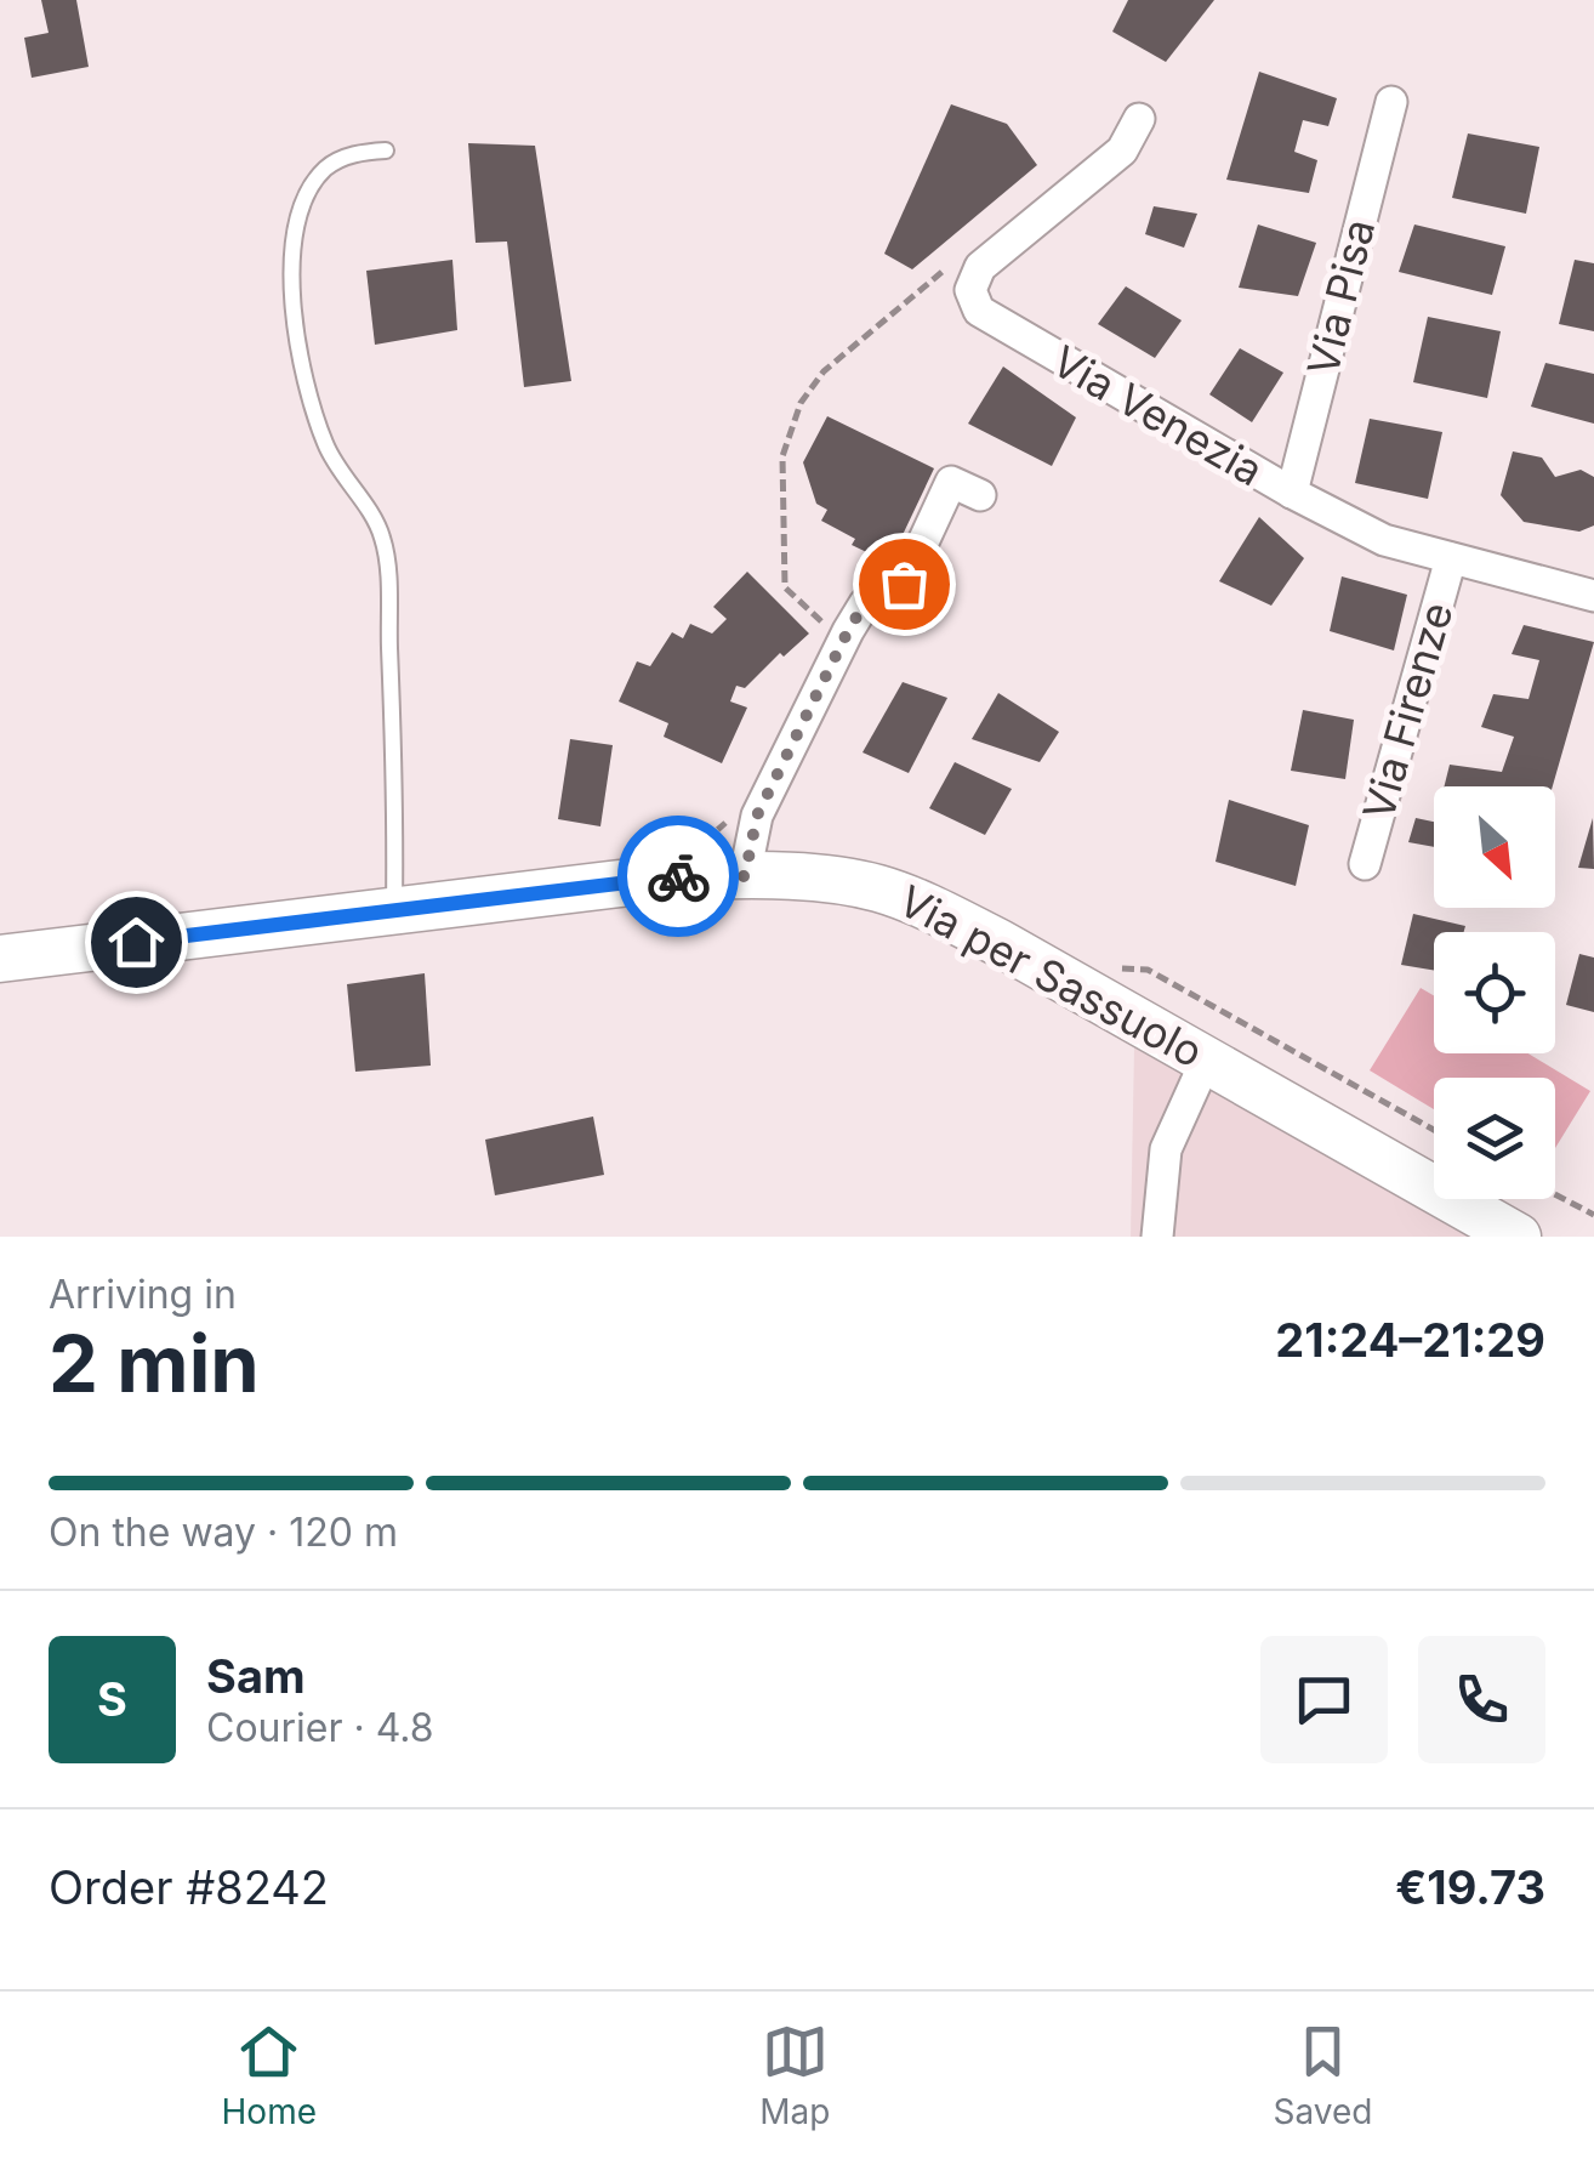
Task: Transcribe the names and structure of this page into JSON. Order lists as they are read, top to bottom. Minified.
{"streets":{"main road":["Via per Sassuolo"],"street":["Via Pisa","Via Venezia","Via Firenze"]},"crossings":[["Via Pisa","Via Venezia"],["Via Venezia","Via Firenze"]],"north":"bottom right","page":{"heading":["2 min","Arriving in","21:24–21:29"],"panel":["Sam","Courier · 4.8","Order #8242","€19.73"],"bar":"On the way · 120 m","round":"S","tabs":["Home","Map","Saved"]}}
